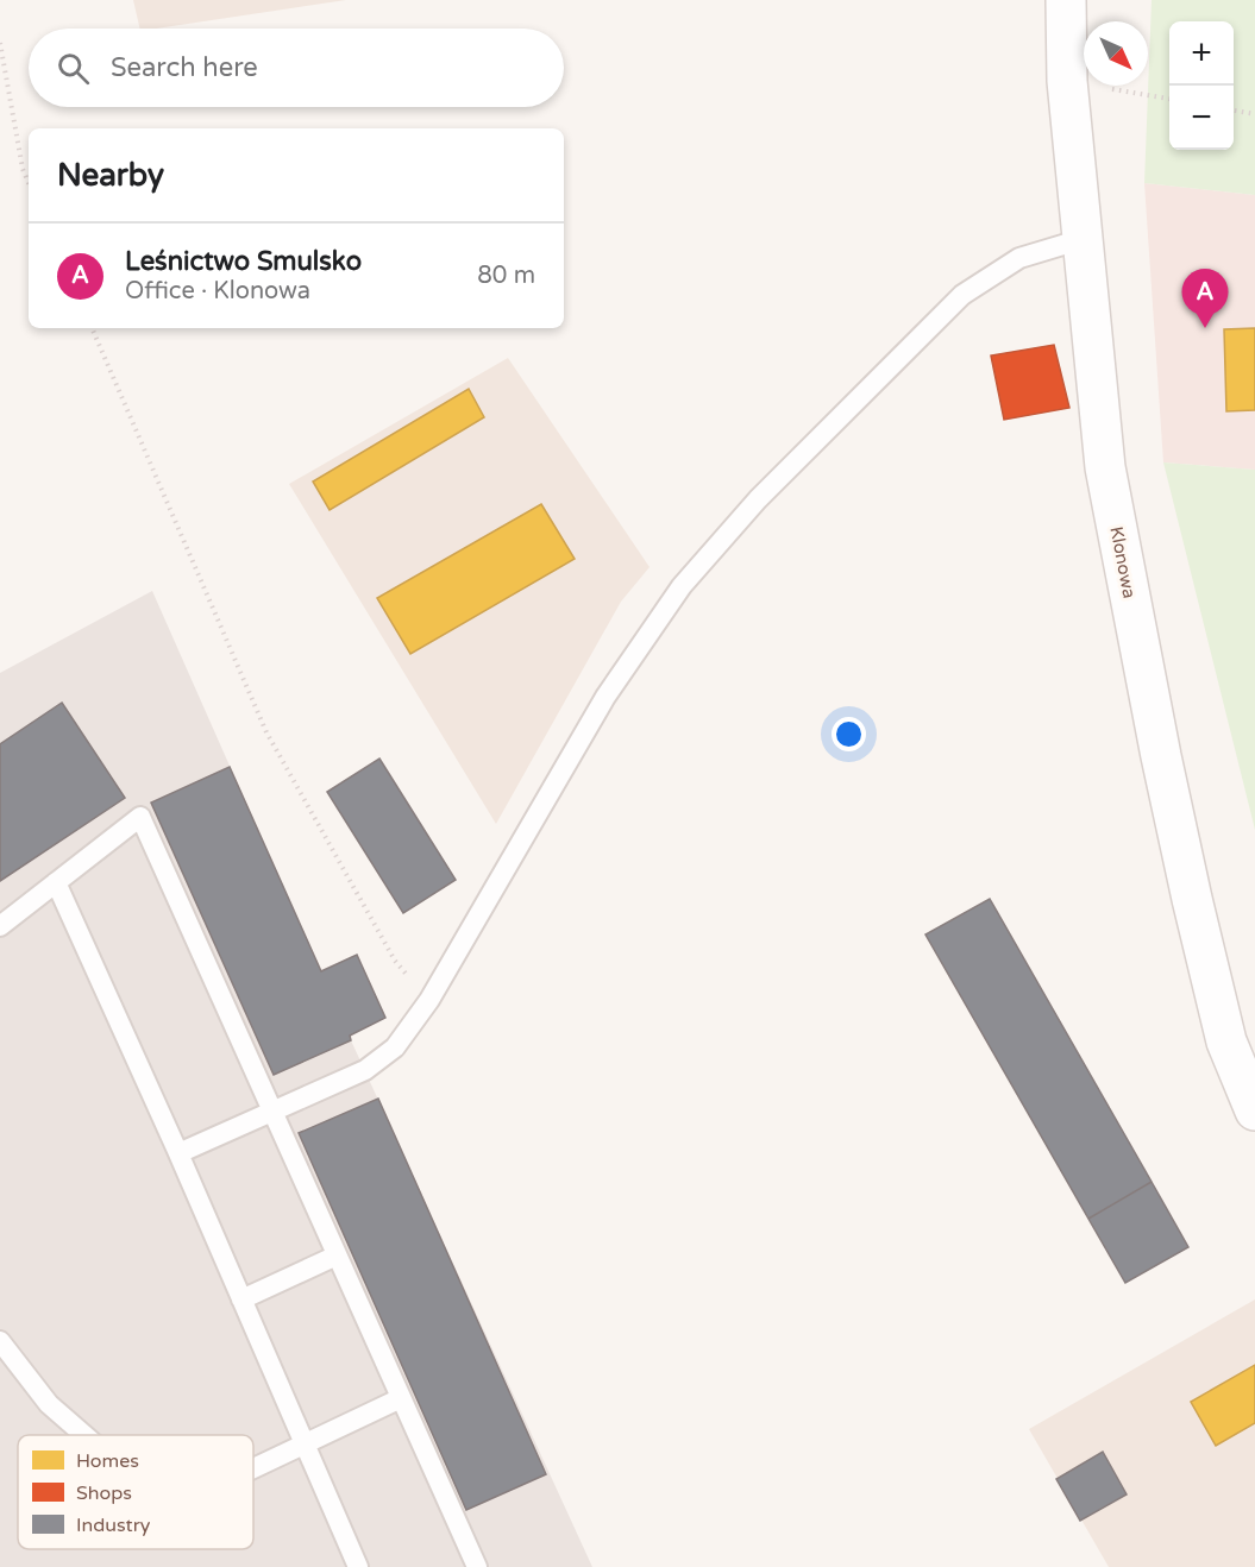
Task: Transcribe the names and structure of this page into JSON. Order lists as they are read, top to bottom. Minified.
{"streets":{"street":["Klonowa"]},"legend":["Homes","Shops","Industry"],"north":"bottom right","page":{"map_buttons":["+","−"],"search":"Search here","heading":"Nearby","list":[{"mark":"A","name":"Leśnictwo Smulsko","note":"Office · Klonowa","value":"80 m"}],"pins":"A"}}
